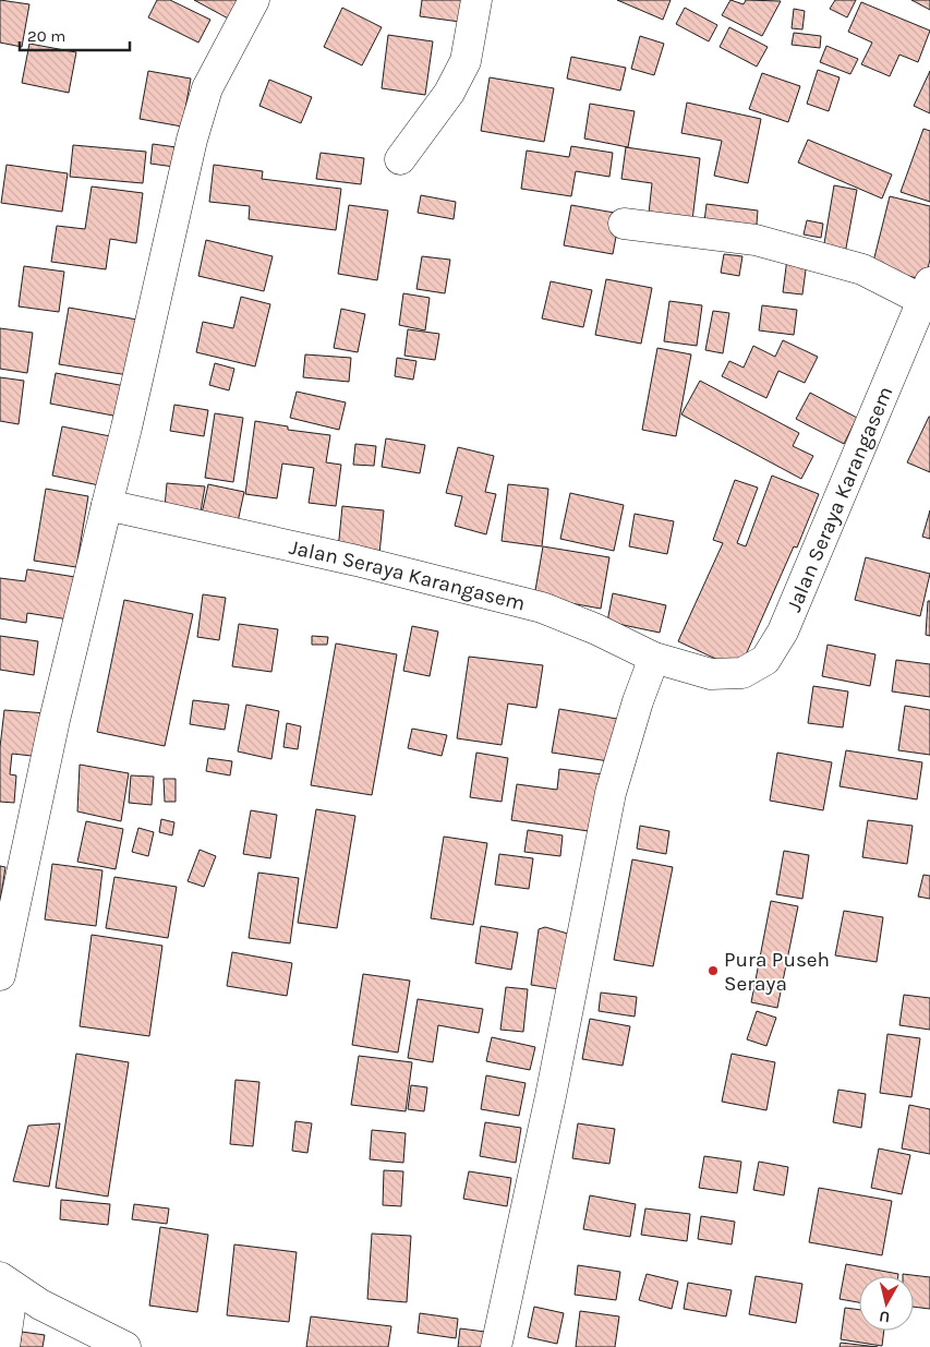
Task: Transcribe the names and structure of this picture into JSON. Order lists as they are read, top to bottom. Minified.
{"streets":{"street":["Jalan Seraya Karangasem"]},"places":["Pura Puseh Seraya"],"scale_bar":"20 m","north":"bottom"}
